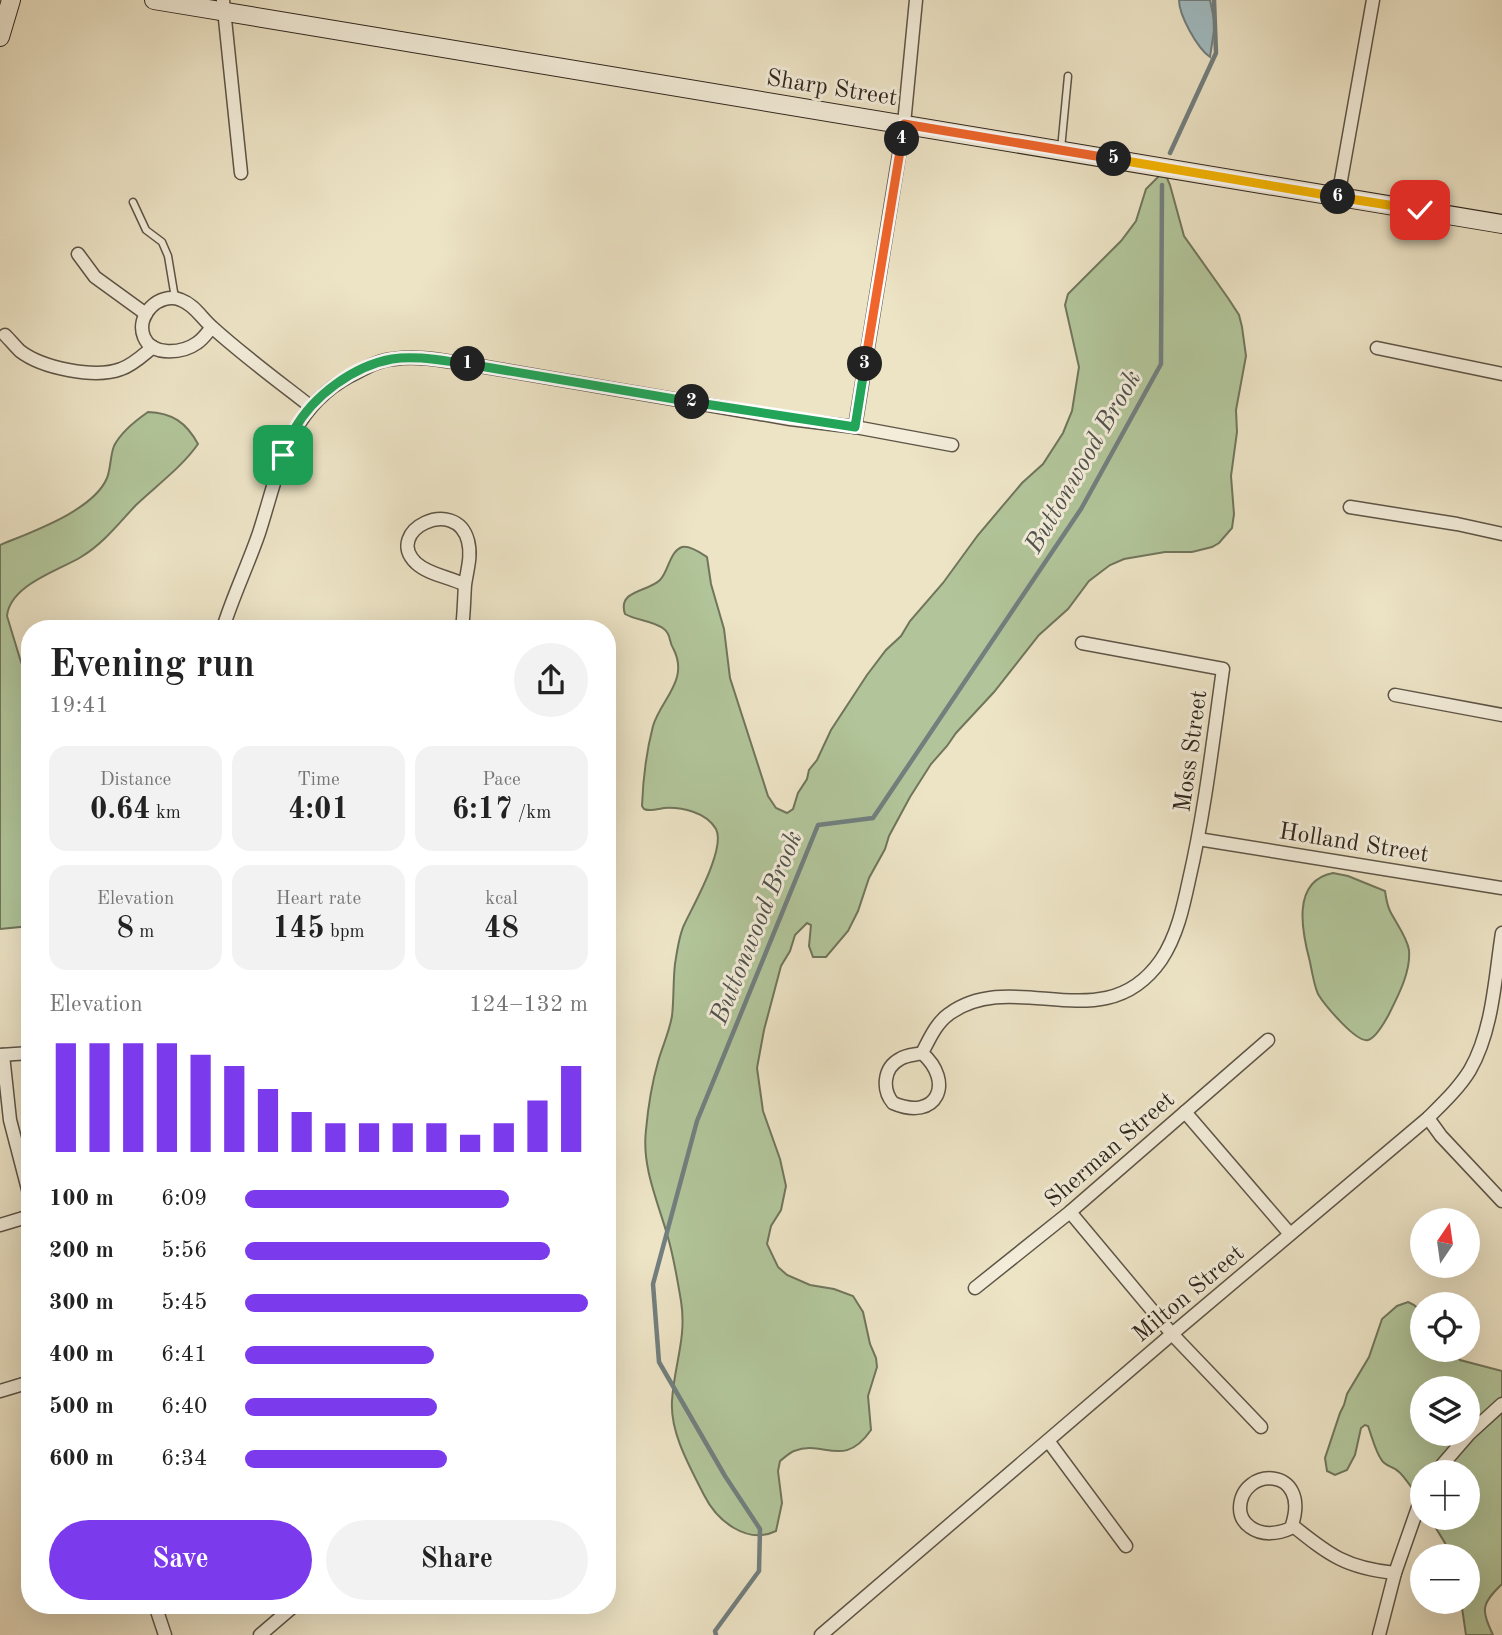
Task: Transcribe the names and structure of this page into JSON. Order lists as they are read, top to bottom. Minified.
{"streets":{"street":["Sharp Street","Moss Street","Holland Street","Sherman Street","Milton Street"]},"crossings":[["Moss Street","Holland Street"]],"water":["Buttonwood Brook"],"north":"top","page":{"pins":["4","5","6","1","3","2"],"heading":["Evening run","19:41"],"stats":[["Distance","0.64 km"],["Time","4:01"],["Pace","6:17 /km"],["Elevation","8 m"],["Heart rate","145 bpm"],["kcal","48"]],"chart":["Elevation","124–132 m"],"list":[{"name":"100 m","note":"6:09"},{"name":"200 m","note":"5:56"},{"name":"300 m","note":"5:45"},{"name":"400 m","note":"6:41"},{"name":"500 m","note":"6:40"},{"name":"600 m","note":"6:34"}],"map_buttons":["+","−"],"buttons":["Save","Share"]}}
